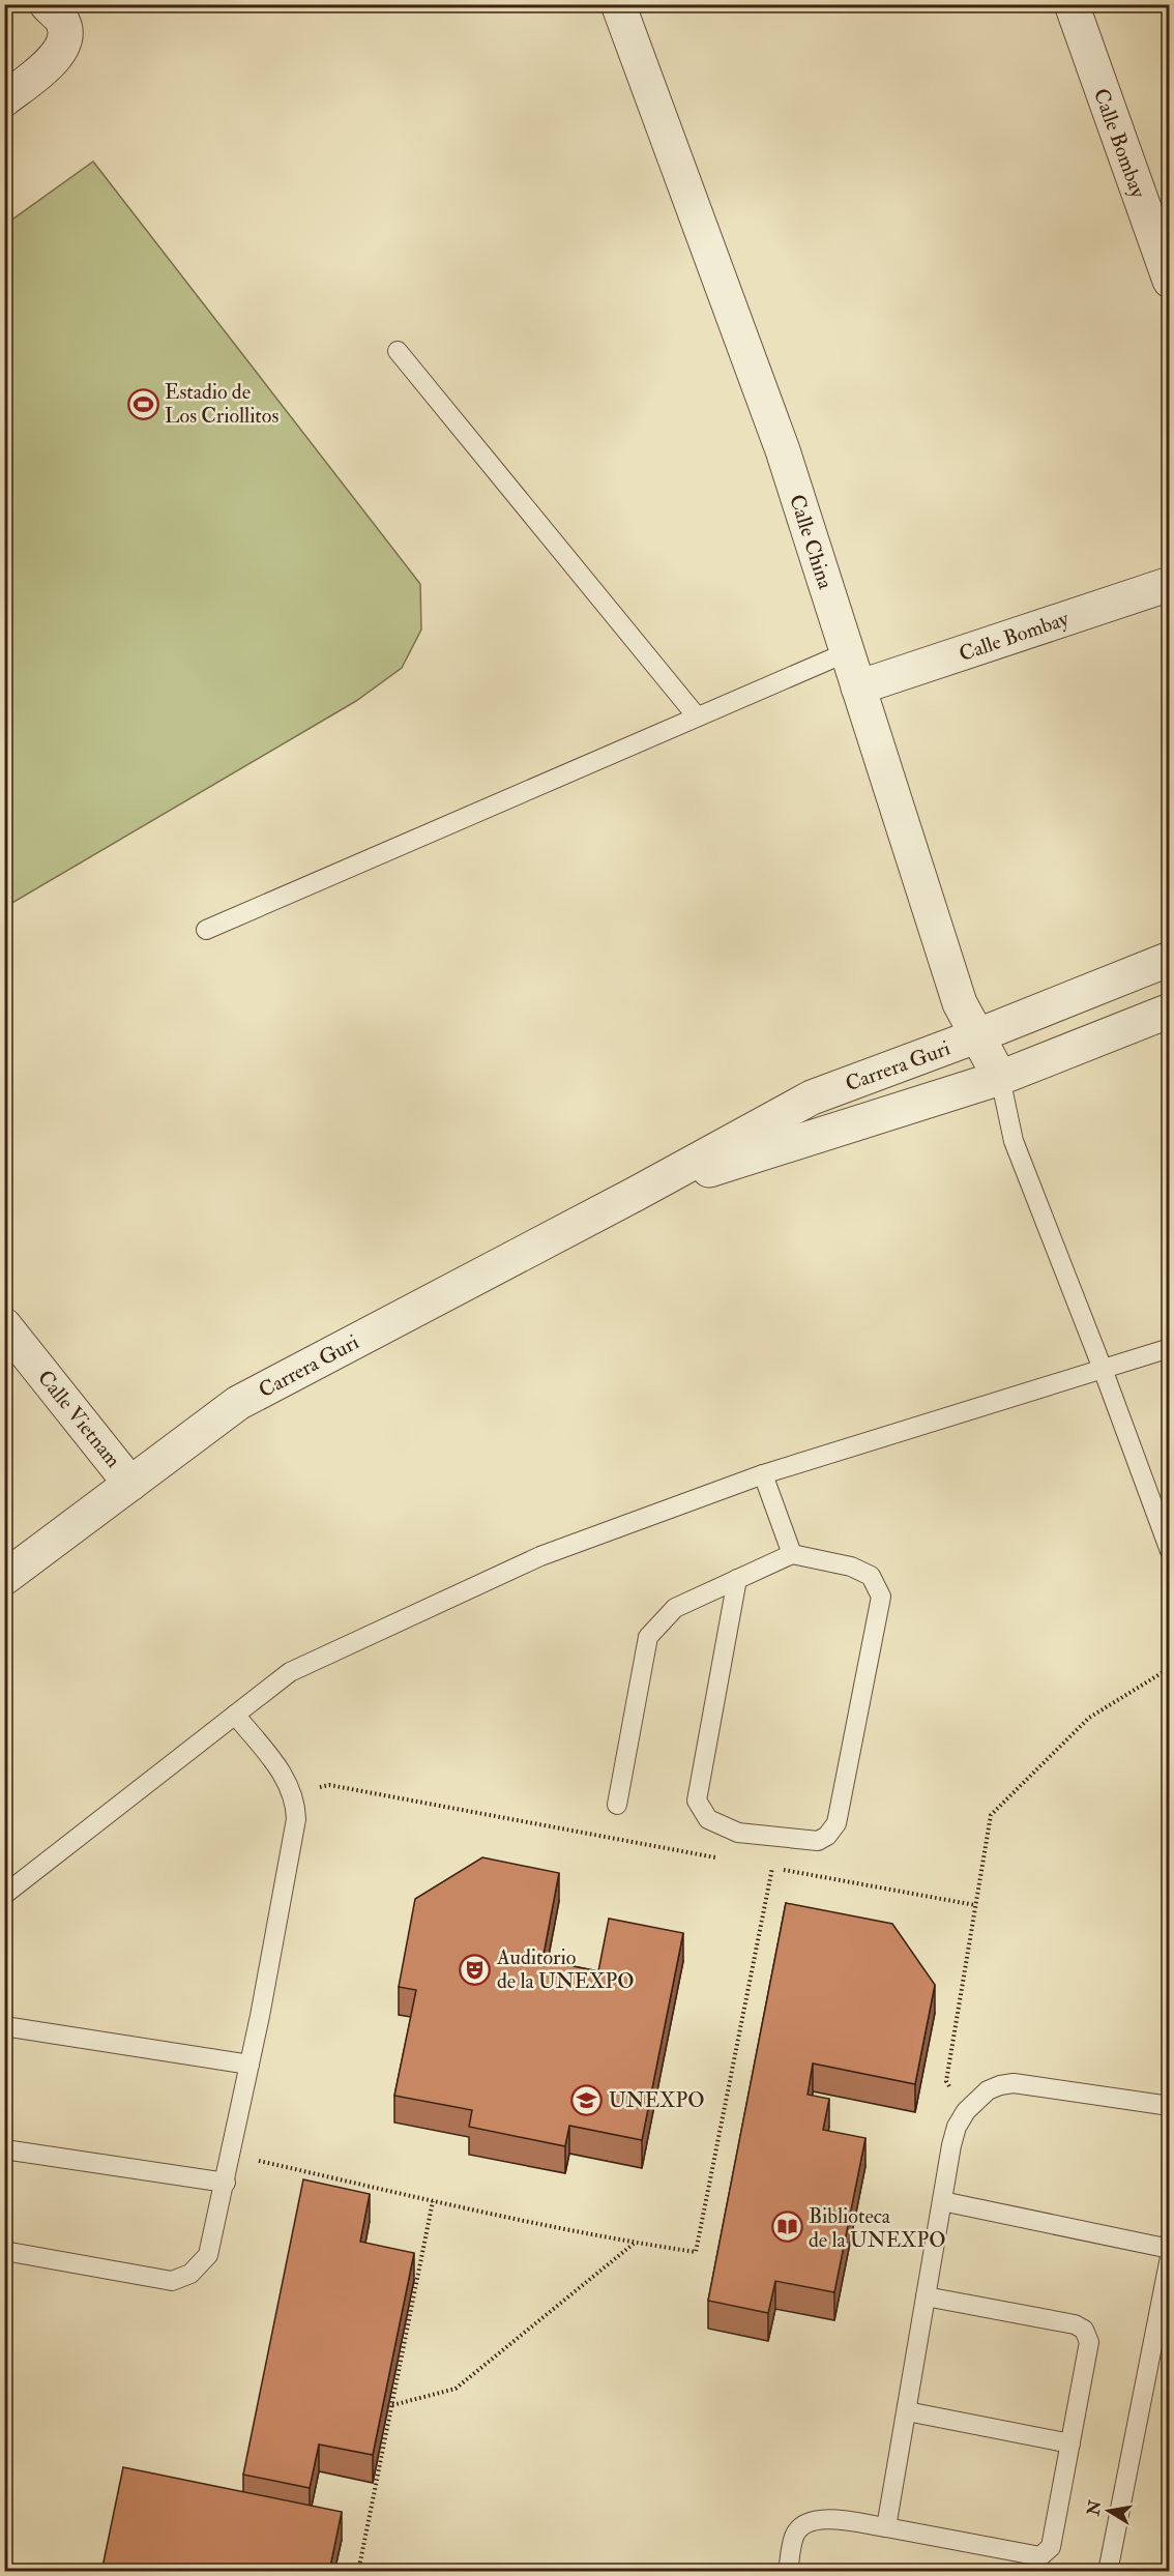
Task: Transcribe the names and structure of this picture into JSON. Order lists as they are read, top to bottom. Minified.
{"streets":{"street":["Calle Bombay","Calle China","Carrera Guri","Calle Vietnam"]},"crossings":[["Calle Bombay","Calle China"],["Calle China","Carrera Guri"],["Carrera Guri","Calle Vietnam"]],"places":{"sports":["Estadio de Los Criollitos"],"theatre":["Auditorio de la UNEXPO"],"school or university":["UNEXPO"],"library":["Biblioteca de la UNEXPO"]},"north":"left"}
